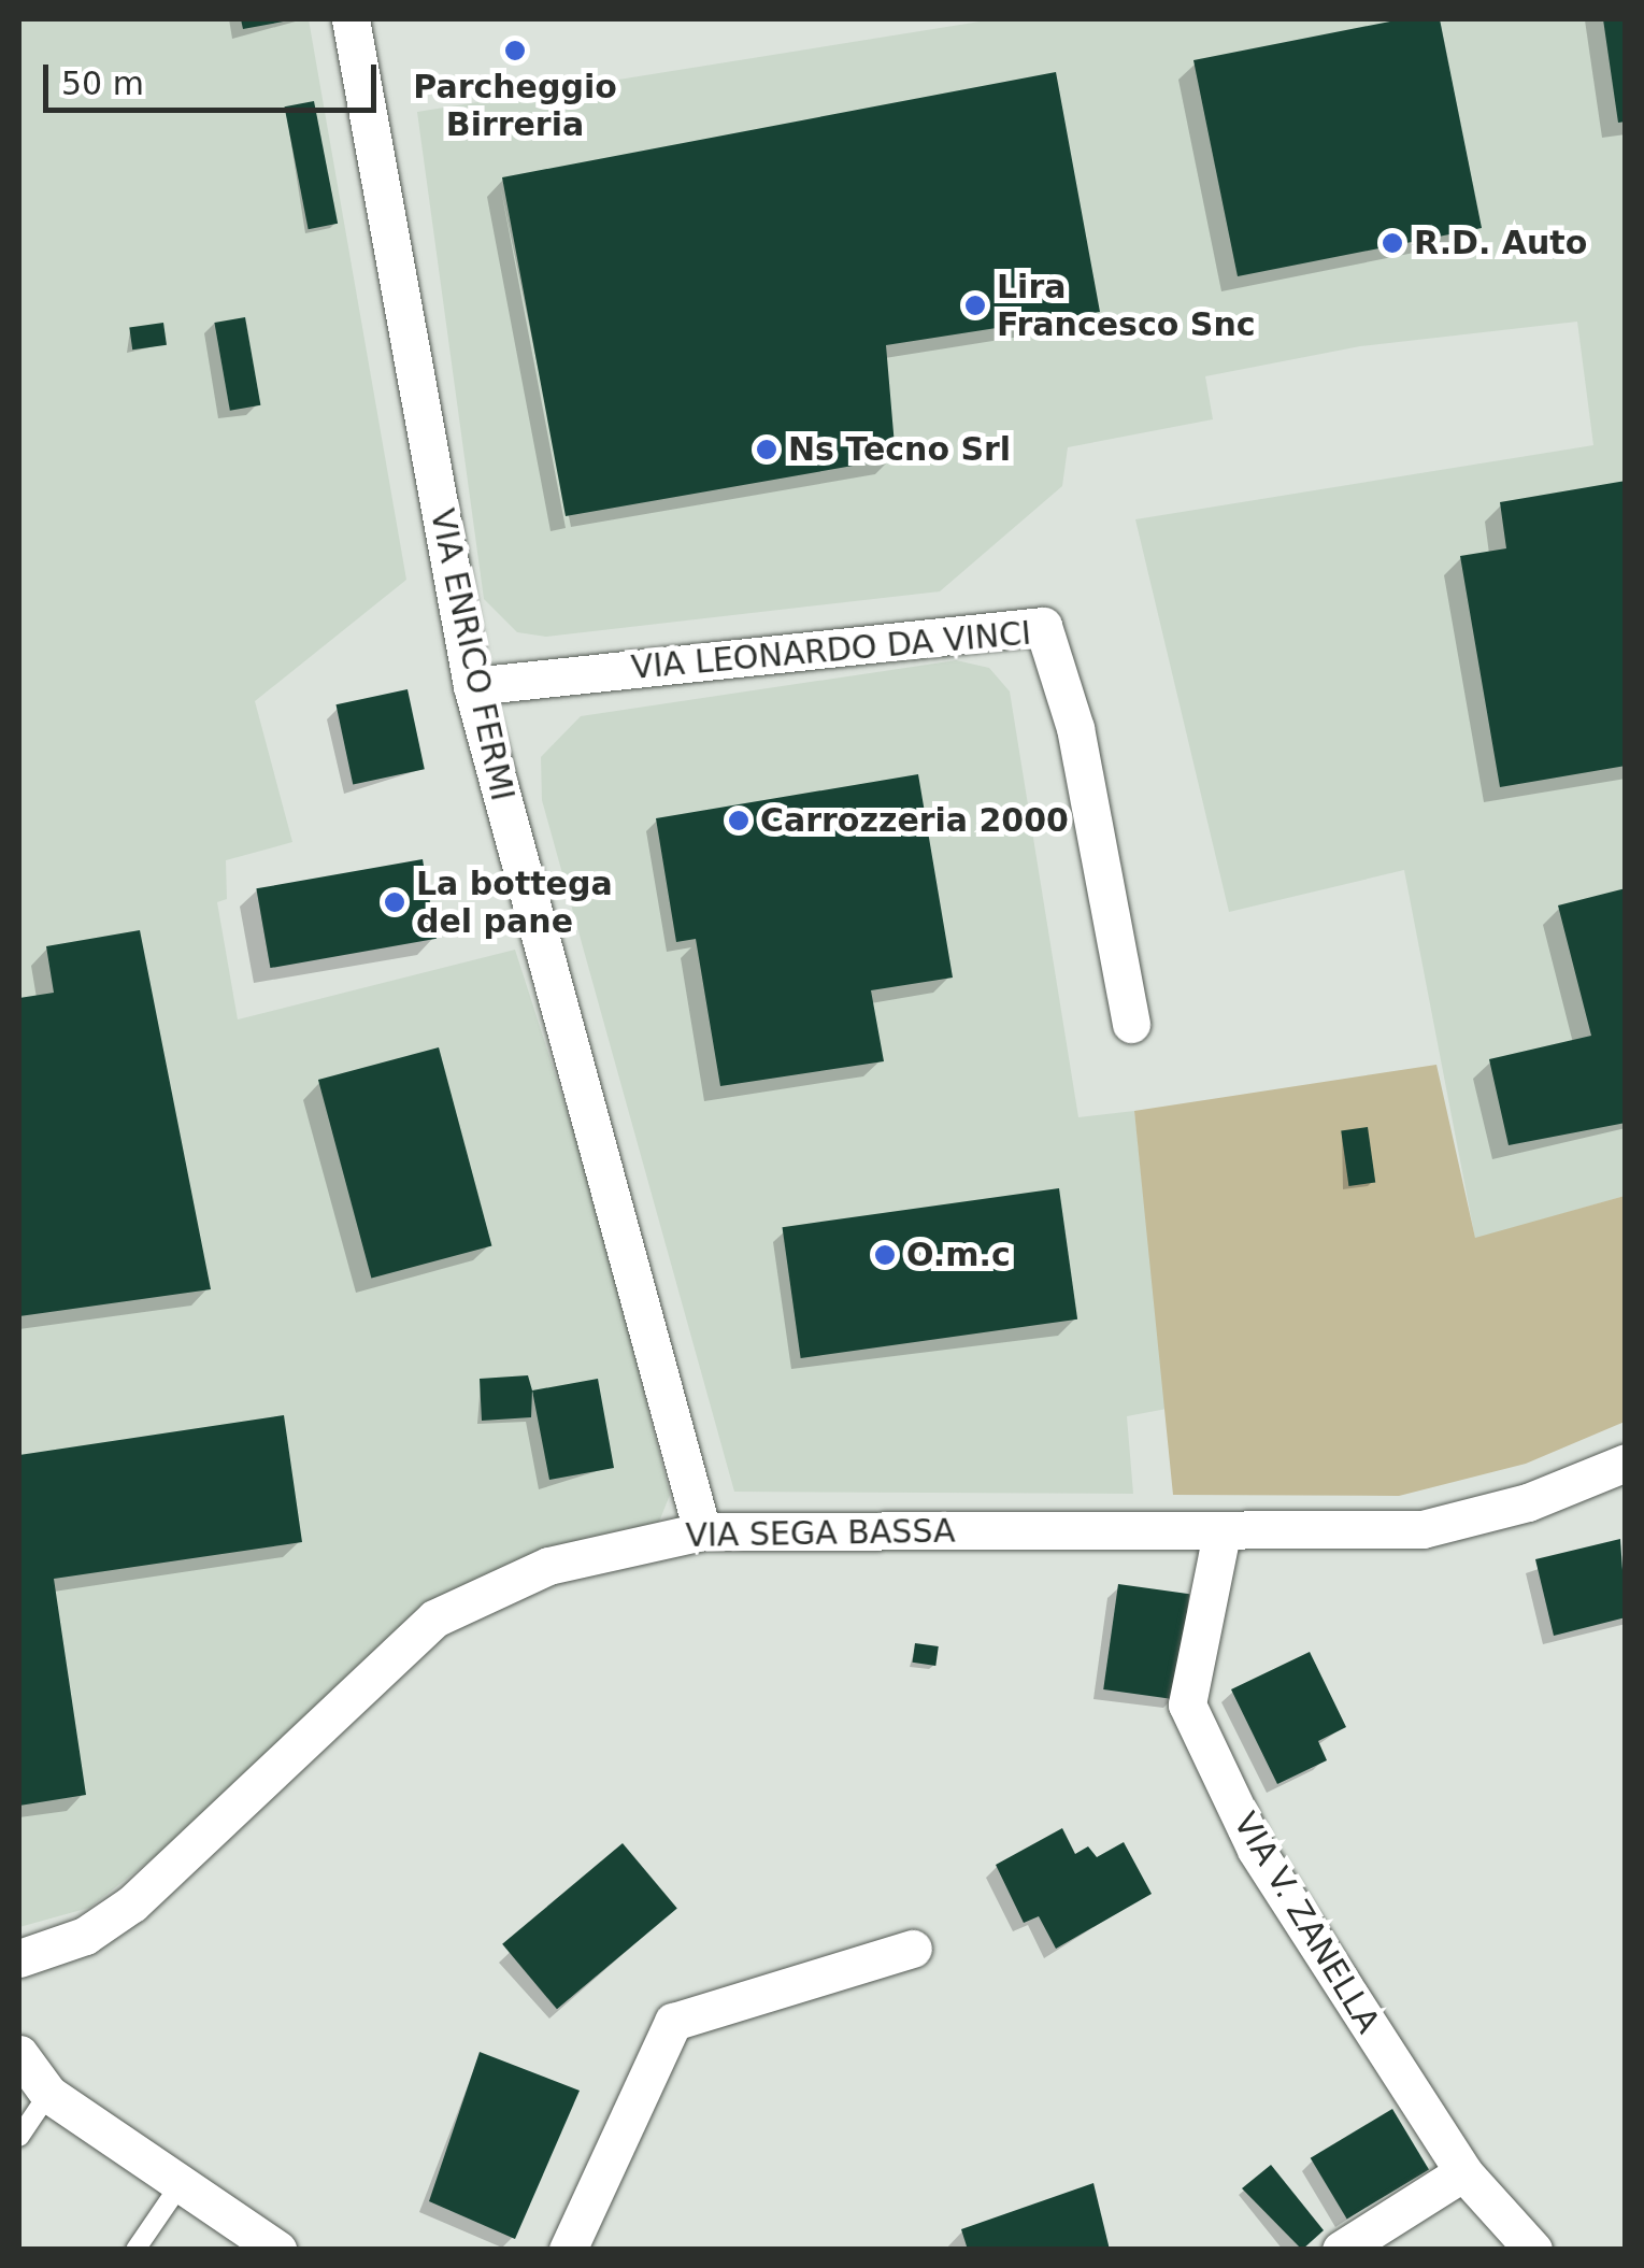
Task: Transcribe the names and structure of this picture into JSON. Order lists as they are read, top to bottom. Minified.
{"streets":{"street":["VIA LEONARDO DA VINCI","VIA ENRICO FERMI","VIA SEGA BASSA","VIA V. ZANELLA"]},"crossings":[["VIA LEONARDO DA VINCI","VIA ENRICO FERMI"],["VIA ENRICO FERMI","VIA SEGA BASSA"],["VIA SEGA BASSA","VIA V. ZANELLA"]],"places":["Parcheggio Birreria","R.D. Auto","Lira Francesco Snc","Ns Tecno Srl","Carrozzeria 2000","La bottega del pane","O.m.c"],"scale_bar":"50 m"}
